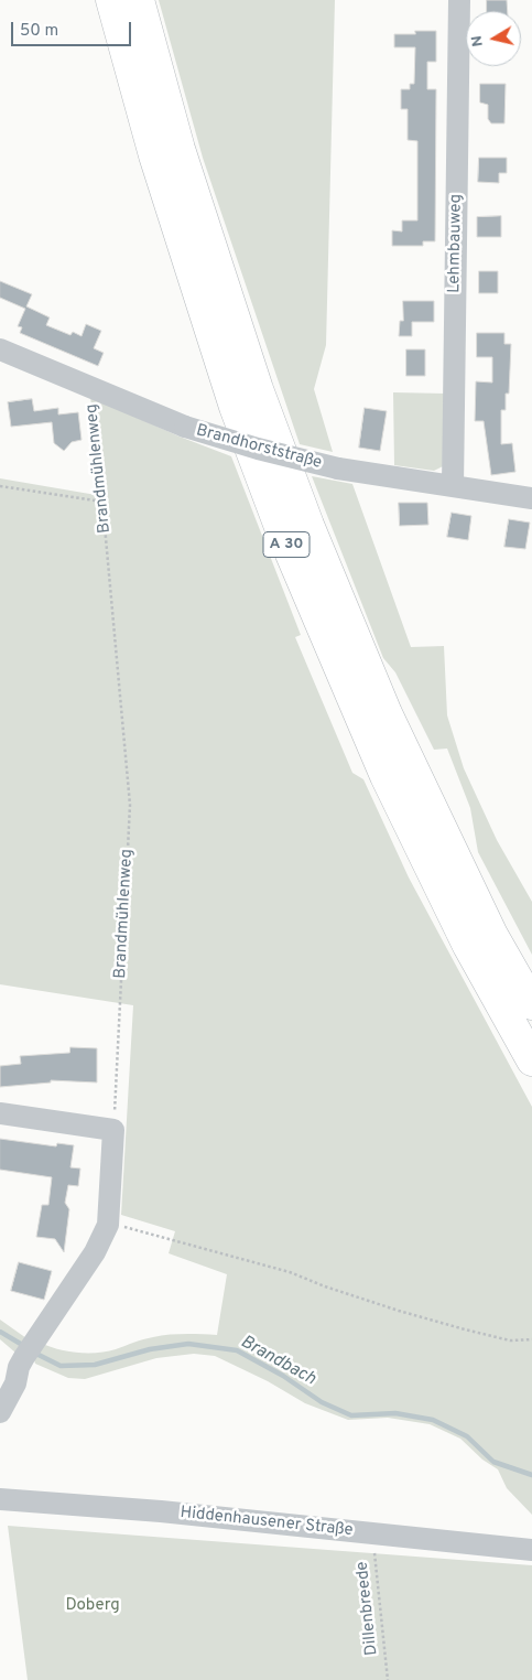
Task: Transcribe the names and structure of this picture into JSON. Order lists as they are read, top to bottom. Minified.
{"streets":{"highway":["A 30"],"street":["Lehmbauweg","Brandhorststraße","Hiddenhausener Straße"],"path":["Brandmühlenweg","Dillenbreede"]},"crossings":[["Lehmbauweg","Brandhorststraße"],["Brandhorststraße","Brandmühlenweg"],["Hiddenhausener Straße","Dillenbreede"]],"water":["Brandbach"],"parks":["Doberg"],"scale_bar":"50 m","north":"left"}
